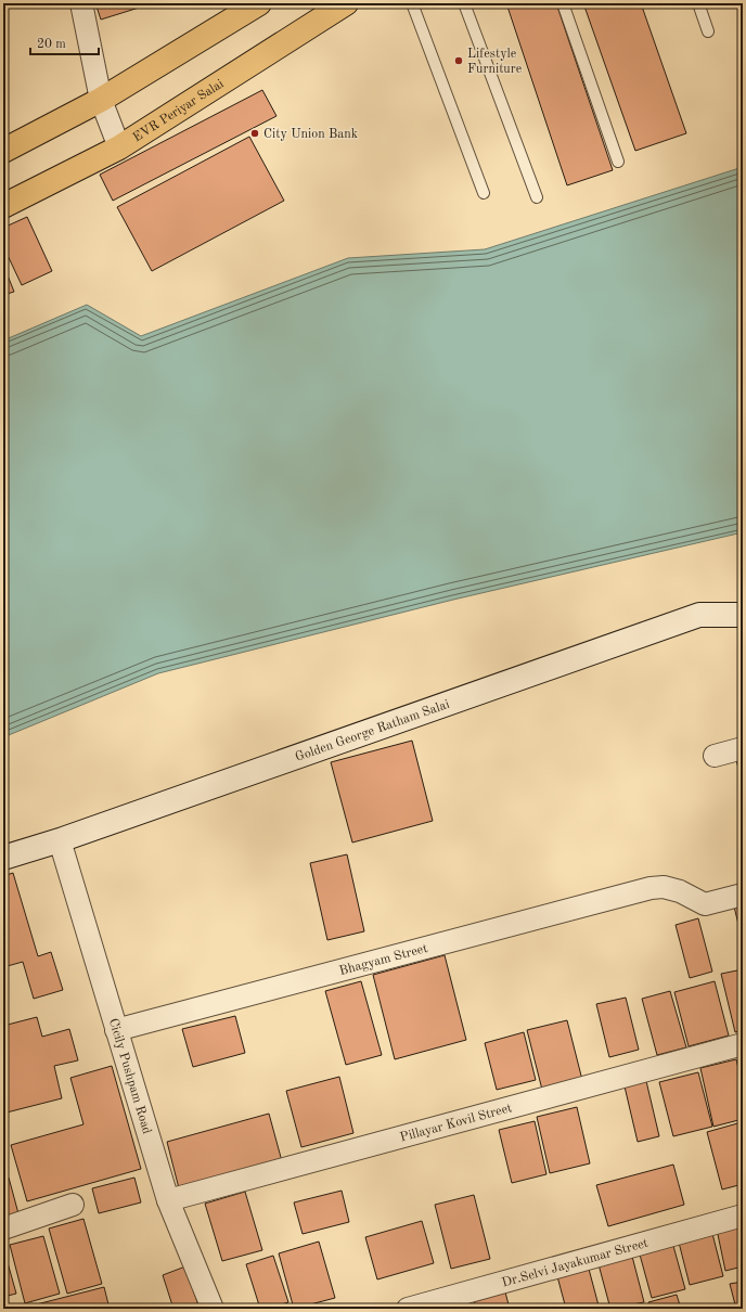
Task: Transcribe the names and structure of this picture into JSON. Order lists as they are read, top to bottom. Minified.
{"streets":{"main road":["EVR Periyar Salai"],"street":["Golden George Ratham Salai","Bhagyam Street","Cicily Pushpam Road","Pillayar Kovil Street","Dr.Selvi Jayakumar Street"]},"crossings":[["Golden George Ratham Salai","Cicily Pushpam Road"],["Bhagyam Street","Cicily Pushpam Road"],["Cicily Pushpam Road","Pillayar Kovil Street"]],"places":["Lifestyle Furniture","City Union Bank"],"scale_bar":"20 m"}
